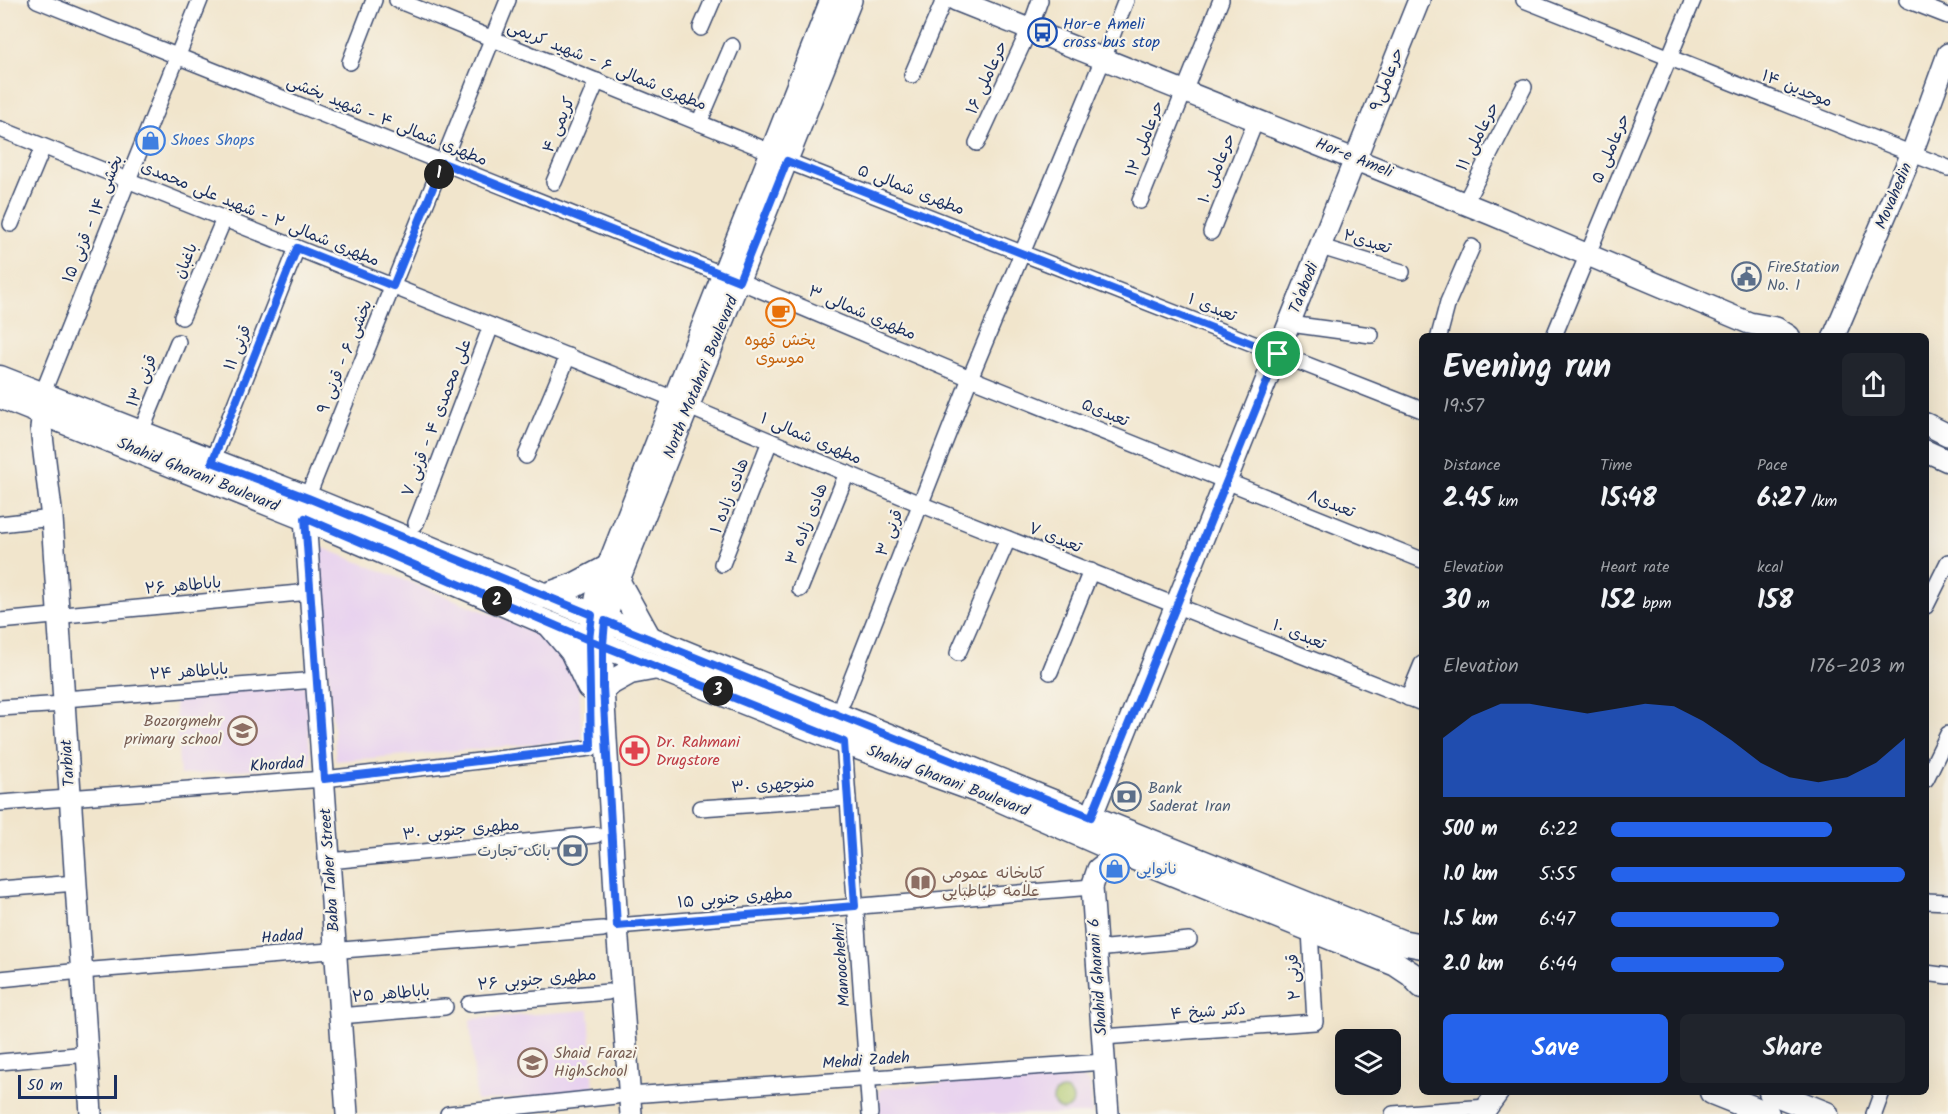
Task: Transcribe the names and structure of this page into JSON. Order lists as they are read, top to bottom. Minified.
{"streets":{"main road":["Shahid Gharani Boulevard"],"street":["مطهری شمالی ۶ - شهید کریمی","حرعاملی ۱۶","حرعاملی۹","موحدین ۱۴","مطهری شمالی ۴ - شهید بخشی","کریمی ۴","حرعاملی ۱۱","حرعاملی ۱۲","حرعاملی ۵","Hor-e Ameli","حرعاملی ۱۰","مطهری شمالی ۵","Movahedin","مطهری شمالی ۲ - شهید علی محمدی","بخشی ۱۴ - قرنی ۱۵","تعبدی۲","باغبان","Ta'abodi","تعبدی ۱","مطهری شمالی ۳","قرنی ۱۱","بخشی ۶ - قرنی ۹","North Motahari Boulevard","قرنی ۱۳","تعبدی۵","علی محمدی ۴ - قرنی ۷","مطهری شمالی ۱","هادی زاده ۱","تعبدی۸","هادی زاده ۳","قرنی ۳","تعبدی ۷","باباطاهر ۲۶","تعبدی ۱۰","باباطاهر ۲۴","Tarbiat","Khordad","منوچهری ۳۰","مطهری جنوبی ۳۰","Baba Taher Street","مطهری جنوبی ۱۵","Hadad","Manoochehri","Shahid Gharani 6","قرنی ۲","مطهری جنوبی ۲۶","باباطاهر ۲۵","دکتر شیخ ۴","Mehdi Zadeh"]},"crossings":[["مطهری شمالی ۶ - شهید کریمی","کریمی ۴"],["مطهری شمالی ۶ - شهید کریمی","مطهری شمالی ۵"],["مطهری شمالی ۶ - شهید کریمی","بخشی ۶ - قرنی ۹"],["مطهری شمالی ۶ - شهید کریمی","North Motahari Boulevard"],["حرعاملی ۱۶","Hor-e Ameli"],["حرعاملی۹","Hor-e Ameli"],["حرعاملی۹","Ta'abodi"],["موحدین ۱۴","حرعاملی ۵"],["موحدین ۱۴","Movahedin"],["مطهری شمالی ۴ - شهید بخشی","بخشی ۱۴ - قرنی ۱۵"],["مطهری شمالی ۴ - شهید بخشی","مطهری شمالی ۳"],["مطهری شمالی ۴ - شهید بخشی","بخشی ۶ - قرنی ۹"],["مطهری شمالی ۴ - شهید بخشی","North Motahari Boulevard"],["حرعاملی ۱۱","Hor-e Ameli"],["حرعاملی ۱۲","Hor-e Ameli"],["حرعاملی ۵","Hor-e Ameli"],["Hor-e Ameli","حرعاملی ۱۰"],["Hor-e Ameli","Ta'abodi"],["Hor-e Ameli","قرنی ۳"],["مطهری شمالی ۵","تعبدی ۱"],["مطهری شمالی ۵","North Motahari Boulevard"],["مطهری شمالی ۵","قرنی ۳"],["مطهری شمالی ۲ - شهید علی محمدی","بخشی ۱۴ - قرنی ۱۵"],["مطهری شمالی ۲ - شهید علی محمدی","باغبان"],["مطهری شمالی ۲ - شهید علی محمدی","قرنی ۱۱"],["مطهری شمالی ۲ - شهید علی محمدی","بخشی ۶ - قرنی ۹"],["مطهری شمالی ۲ - شهید علی محمدی","North Motahari Boulevard"],["مطهری شمالی ۲ - شهید علی محمدی","علی محمدی ۴ - قرنی ۷"],["مطهری شمالی ۲ - شهید علی محمدی","مطهری شمالی ۱"],["بخشی ۱۴ - قرنی ۱۵","Shahid Gharani Boulevard"],["بخشی ۱۴ - قرنی ۱۵","Tarbiat"],["تعبدی۲","Ta'abodi"],["Ta'abodi","تعبدی ۱"],["Ta'abodi","تعبدی۵"],["Ta'abodi","Shahid Gharani Boulevard"],["Ta'abodi","تعبدی۸"],["Ta'abodi","تعبدی ۷"],["Ta'abodi","تعبدی ۱۰"],["تعبدی ۱","قرنی ۳"],["مطهری شمالی ۳","North Motahari Boulevard"],["مطهری شمالی ۳","تعبدی۵"],["مطهری شمالی ۳","قرنی ۳"],["قرنی ۱۱","Shahid Gharani Boulevard"],["بخشی ۶ - قرنی ۹","Shahid Gharani Boulevard"],["بخشی ۶ - قرنی ۹","Baba Taher Street"],["North Motahari Boulevard","مطهری شمالی ۱"],["North Motahari Boulevard","Shahid Gharani Boulevard"],["قرنی ۱۳","Shahid Gharani Boulevard"],["تعبدی۵","تعبدی۸"],["تعبدی۵","قرنی ۳"],["مطهری شمالی ۱","هادی زاده ۱"],["مطهری شمالی ۱","هادی زاده ۳"],["مطهری شمالی ۱","قرنی ۳"],["مطهری شمالی ۱","تعبدی ۷"],["Shahid Gharani Boulevard","Tarbiat"],["Shahid Gharani Boulevard","Baba Taher Street"],["Shahid Gharani Boulevard","Manoochehri"],["Shahid Gharani Boulevard","قرنی ۲"],["قرنی ۳","تعبدی ۷"],["تعبدی ۷","تعبدی ۱۰"],["باباطاهر ۲۶","Tarbiat"],["باباطاهر ۲۶","Baba Taher Street"],["باباطاهر ۲۴","Tarbiat"],["باباطاهر ۲۴","Baba Taher Street"],["Tarbiat","Khordad"],["Tarbiat","Hadad"],["Khordad","Baba Taher Street"],["منوچهری ۳۰","Manoochehri"],["مطهری جنوبی ۳۰","Baba Taher Street"],["Baba Taher Street","Hadad"],["Baba Taher Street","باباطاهر ۲۵"],["مطهری جنوبی ۱۵","Hadad"],["مطهری جنوبی ۱۵","Manoochehri"],["مطهری جنوبی ۱۵","Shahid Gharani 6"],["Manoochehri","Mehdi Zadeh"],["Shahid Gharani 6","دکتر شیخ ۴"],["Shahid Gharani 6","Mehdi Zadeh"],["قرنی ۲","دکتر شیخ ۴"]],"places":{"bus stop":["Hor-e Ameli cross bus stop"],"shop":["Shoes Shops","نانوایی"],"public building":["FireStation No. 1"],"cafe":["پخش قهوه موسوی"],"school or university":["Bozorgmehr primary school","Shaid Farazi HighSchool"],"pharmacy":["Dr. Rahmani Drugstore"],"bank":["Bank Saderat Iran","بانک تجارت"],"library":["کتابخانه عمومی علامه طباطبایی"]},"scale_bar":"50 m","page":{"pins":["1","2","3"],"heading":["Evening run","19:57"],"stats":[["Distance","2.45 km"],["Time","15:48"],["Pace","6:27 /km"],["Elevation","30 m"],["Heart rate","152 bpm"],["kcal","158"]],"chart":["Elevation","176–203 m"],"list":[{"name":"500 m","note":"6:22"},{"name":"1.0 km","note":"5:55"},{"name":"1.5 km","note":"6:47"},{"name":"2.0 km","note":"6:44"}],"buttons":["Save","Share"],"scale":"50 m"}}
